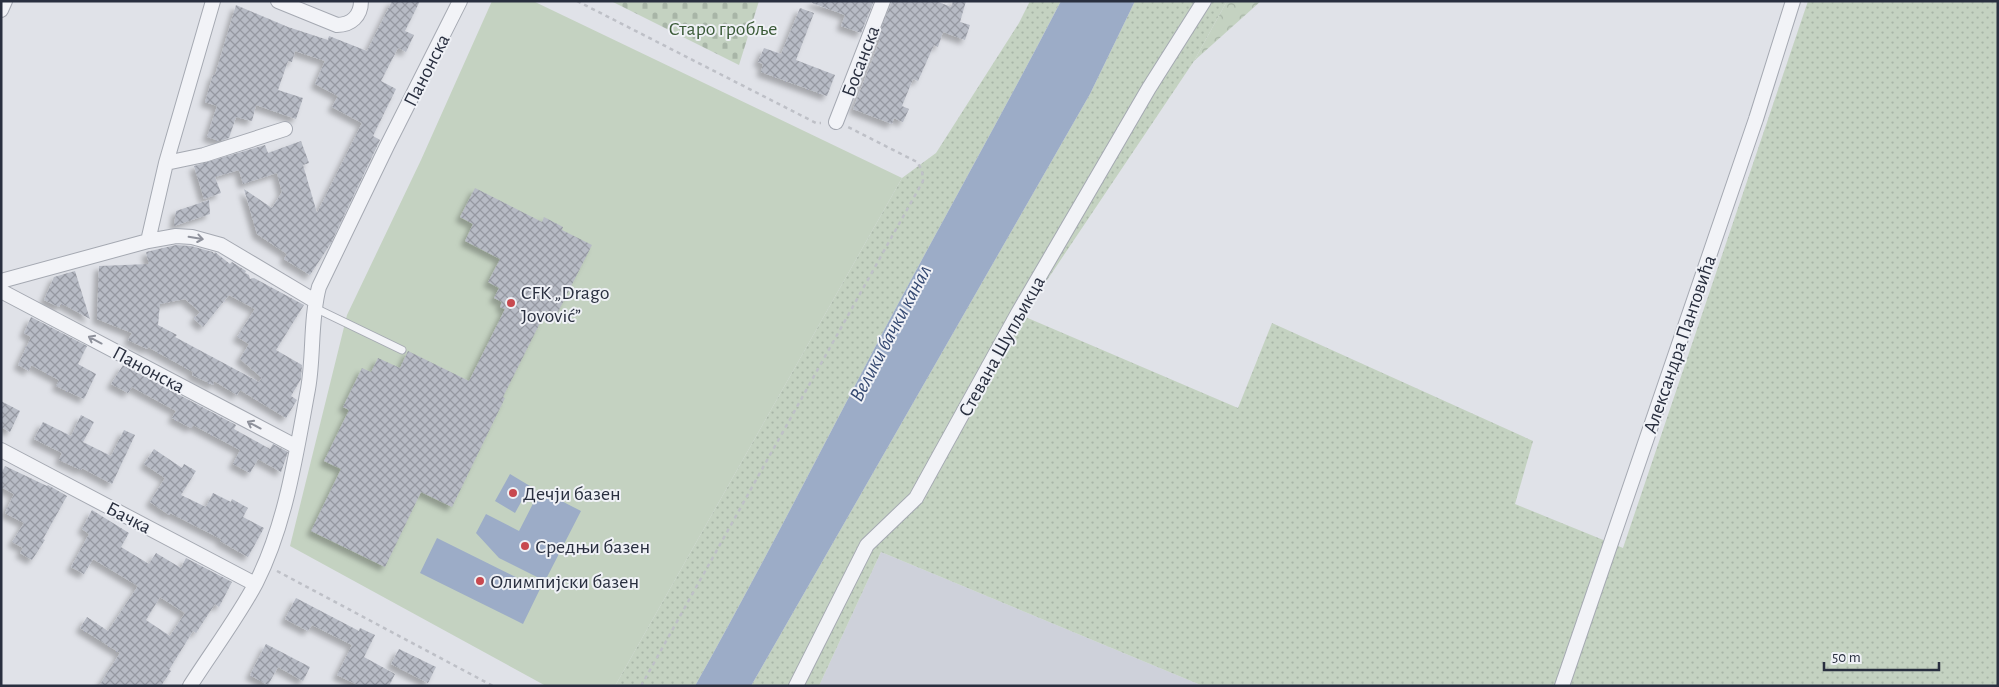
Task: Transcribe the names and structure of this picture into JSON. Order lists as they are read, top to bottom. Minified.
{"streets":{"street":["Босанска","Панонска","Александра Пантовића","Стевана Шупљикца","Бачка"]},"crossings":[["Панонска","Бачка"]],"water":["Велики бачки канал"],"parks":["Старо гробље"],"places":["CFK „Drago Jovović”","Дечји базен","Средњи базен","Олимпијски базен"],"scale_bar":"50 m"}
